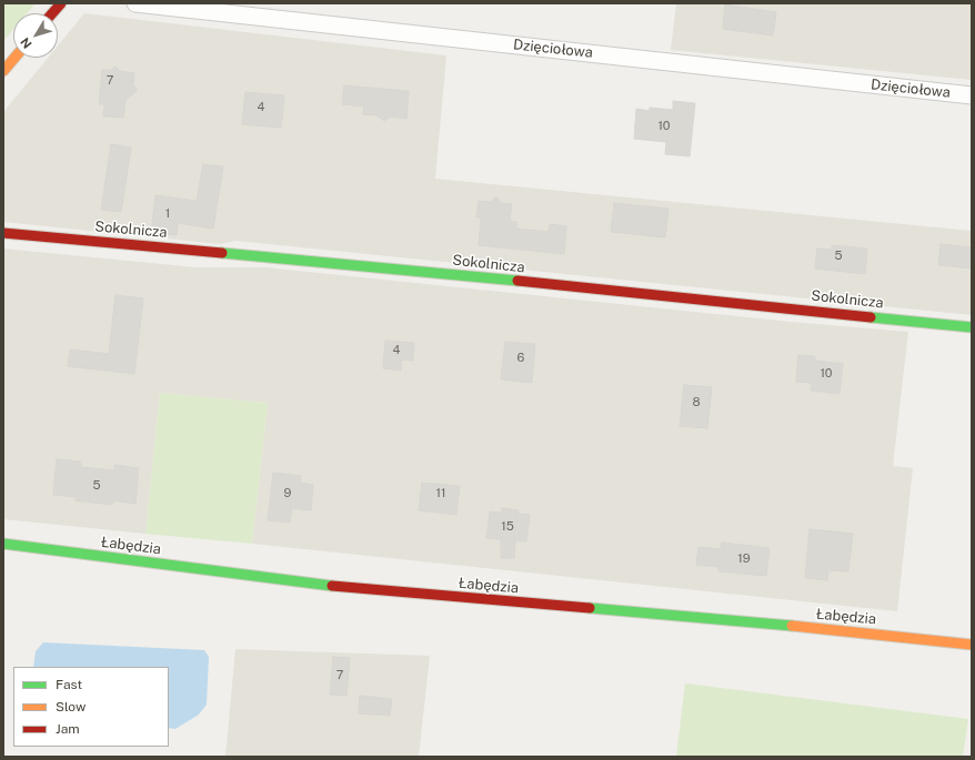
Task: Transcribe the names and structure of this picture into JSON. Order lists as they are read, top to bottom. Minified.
{"streets":{"street":["Dzięciołowa","Sokolnicza","Łabędzia"]},"house_numbers":["7","4","10","1","5","4","6","10","8","5","9","11","15","19","7"],"legend":["Fast","Slow","Jam"],"north":"bottom left"}
